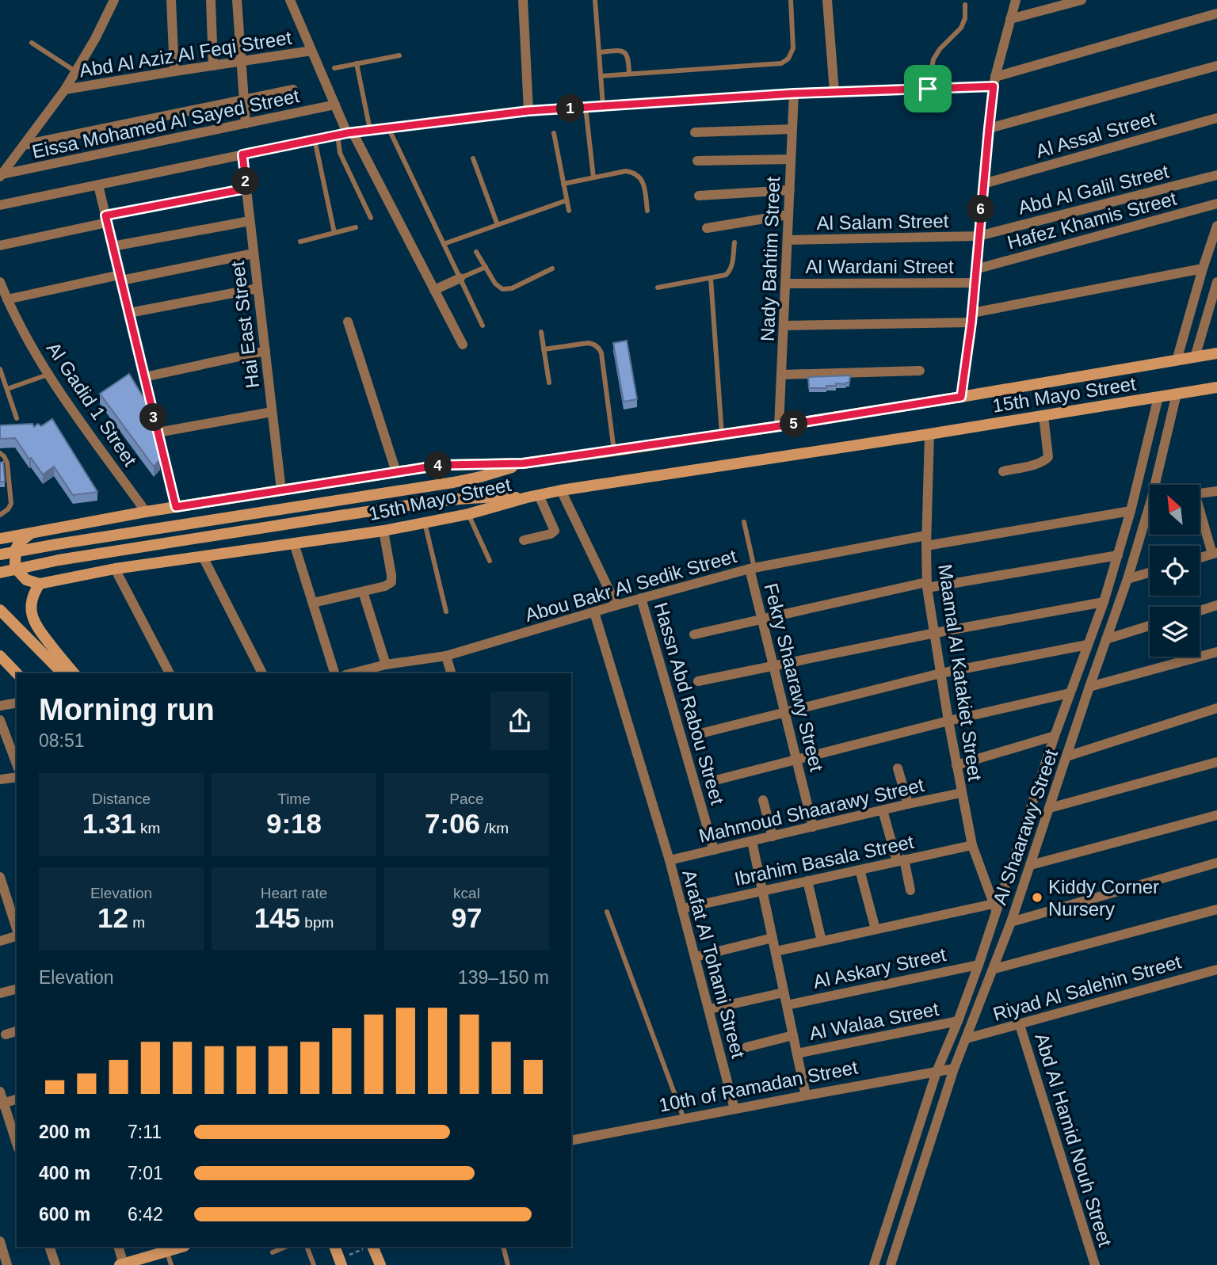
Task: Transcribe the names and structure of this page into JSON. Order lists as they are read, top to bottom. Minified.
{"streets":{"main road":["15th Mayo Street"],"street":["Abd Al Aziz Al Feqi Street","Eissa Mohamed Al Sayed Street","Al Assal Street","Abd Al Galil Street","Hafez Khamis Street","Al Salam Street","Nady Bahtim Street","Al Wardani Street","Hai East Street","Al Gadid 1 Street","Abou Bakr Al Sedik Street","Maamal Al Katakiet Street","Fekry Shaarawy Street","Hassn Abd Rabou Street","Mahmoud Shaarawy Street","Al Shaarawy Street","Ibrahim Basala Street","Arafat Al Tohami Street","Al Askary Street","Riyad Al Salehin Street","Al Walaa Street","10th of Ramadan Street","Abd Al Hamid Nouh Street"]},"crossings":[["Abd Al Galil Street","Al Salam Street"],["Al Salam Street","Nady Bahtim Street"],["Nady Bahtim Street","Al Wardani Street"],["Nady Bahtim Street","15th Mayo Street"],["Hai East Street","15th Mayo Street"],["15th Mayo Street","Al Gadid 1 Street"],["15th Mayo Street","Maamal Al Katakiet Street"],["15th Mayo Street","Al Shaarawy Street"],["Abou Bakr Al Sedik Street","Maamal Al Katakiet Street"],["Abou Bakr Al Sedik Street","Fekry Shaarawy Street"],["Abou Bakr Al Sedik Street","Hassn Abd Rabou Street"],["Abou Bakr Al Sedik Street","Al Shaarawy Street"],["Abou Bakr Al Sedik Street","Arafat Al Tohami Street"],["Maamal Al Katakiet Street","Mahmoud Shaarawy Street"],["Maamal Al Katakiet Street","Al Shaarawy Street"],["Maamal Al Katakiet Street","Ibrahim Basala Street"],["Fekry Shaarawy Street","Mahmoud Shaarawy Street"],["Hassn Abd Rabou Street","Mahmoud Shaarawy Street"],["Mahmoud Shaarawy Street","Arafat Al Tohami Street"],["Al Shaarawy Street","Al Askary Street"],["Al Shaarawy Street","Riyad Al Salehin Street"],["Al Shaarawy Street","Al Walaa Street"],["Al Shaarawy Street","10th of Ramadan Street"],["Ibrahim Basala Street","Arafat Al Tohami Street"],["Arafat Al Tohami Street","10th of Ramadan Street"],["Riyad Al Salehin Street","Abd Al Hamid Nouh Street"]],"places":["Kiddy Corner Nursery"],"north":"top left","page":{"pins":["1","2","6","3","5","4"],"heading":["Morning run","08:51"],"stats":[["Distance","1.31 km"],["Time","9:18"],["Pace","7:06 /km"],["Elevation","12 m"],["Heart rate","145 bpm"],["kcal","97"]],"chart":["Elevation","139–150 m"],"list":[{"name":"200 m","note":"7:11"},{"name":"400 m","note":"7:01"},{"name":"600 m","note":"6:42"}]}}
